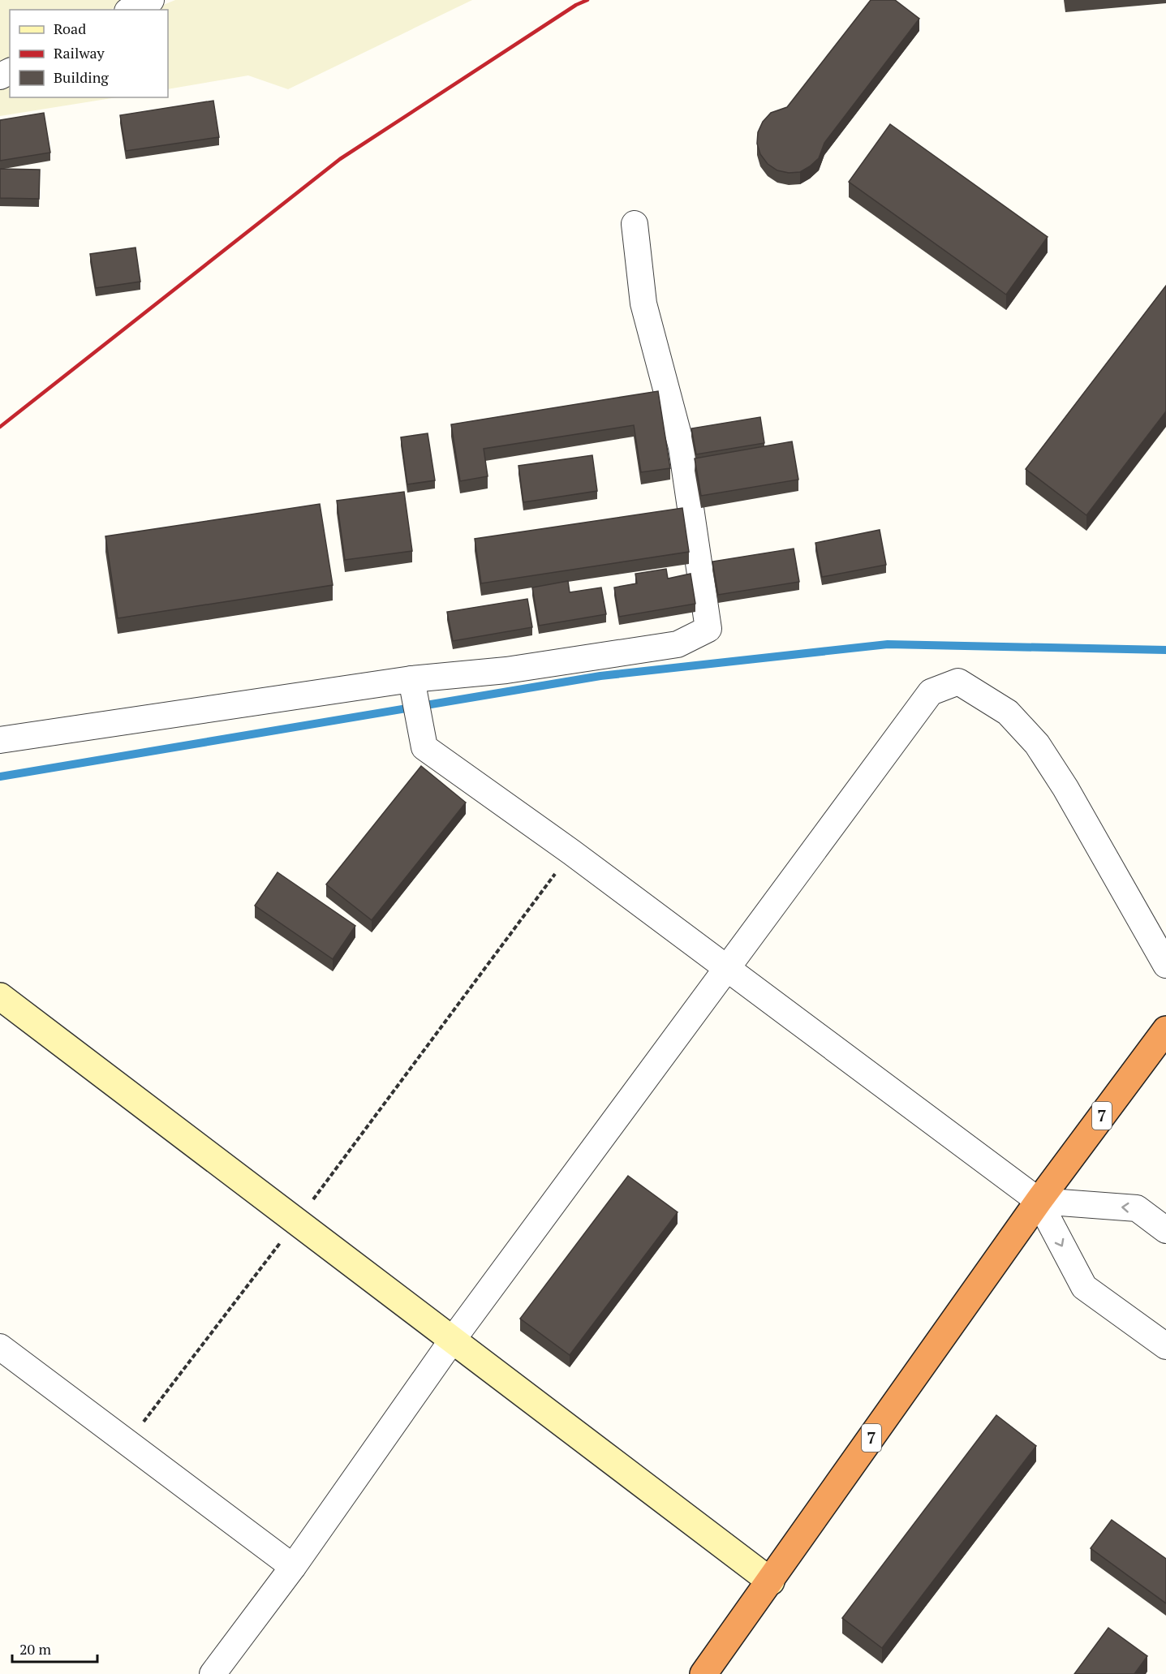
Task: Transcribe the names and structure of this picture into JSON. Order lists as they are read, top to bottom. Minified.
{"streets":{"highway":["7"]},"legend":["Road","Railway","Building"],"scale_bar":"20 m"}
